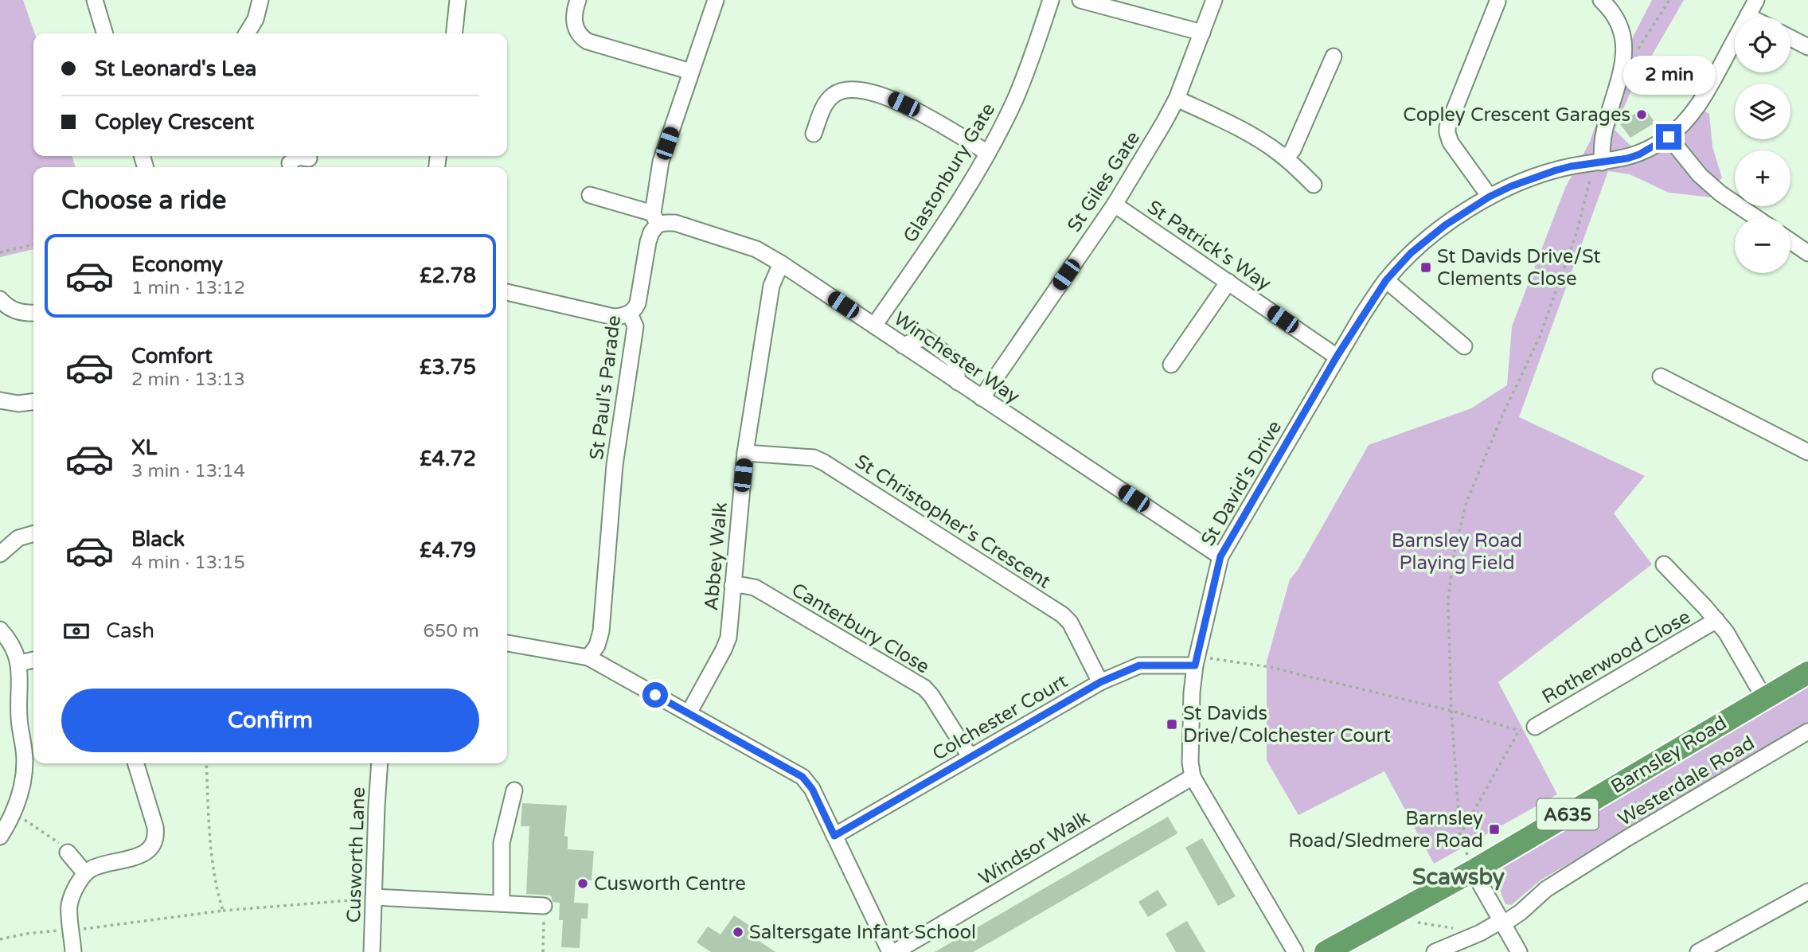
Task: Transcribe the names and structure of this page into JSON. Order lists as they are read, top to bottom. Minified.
{"streets":{"highway":["Barnsley Road","A635"],"street":["Glastonbury Gate","St Giles Gate","St Patrick's Way","Winchester Way","St Paul's Parade","St David's Drive","St Christopher's Crescent","Abbey Walk","Canterbury Close","Rotherwood Close","Colchester Court","Westerdale Road","Windsor Walk","Cusworth Lane"]},"crossings":[["Glastonbury Gate","Winchester Way"],["St Giles Gate","St Patrick's Way"],["St Giles Gate","Winchester Way"],["St Patrick's Way","St David's Drive"],["Winchester Way","St Paul's Parade"],["Winchester Way","St David's Drive"],["Winchester Way","Abbey Walk"],["St David's Drive","Colchester Court"],["St David's Drive","Windsor Walk"],["St Christopher's Crescent","Abbey Walk"],["St Christopher's Crescent","Colchester Court"],["Abbey Walk","Canterbury Close"],["Canterbury Close","Colchester Court"]],"districts":["Scawsby"],"parks":["Barnsley Road Playing Field"],"places":{"other":["Copley Crescent Garages","Cusworth Centre","Saltersgate Infant School"],"transit":["St Davids Drive/St Clements Close","St Davids Drive/Colchester Court","Barnsley Road/Sledmere Road"]},"page":{"map_buttons":["+","−"],"banner":["St Leonard's Lea","Copley Crescent"],"bubble":"2 min","heading":"Choose a ride","list":[{"name":"Economy","note":"1 min · 13:12","value":"£2.78"},{"name":"Comfort","note":"2 min · 13:13","value":"£3.75"},{"name":"XL","note":"3 min · 13:14","value":"£4.72"},{"name":"Black","note":"4 min · 13:15","value":"£4.79"}],"pay":["Cash","650 m"],"buttons":"Confirm"}}
